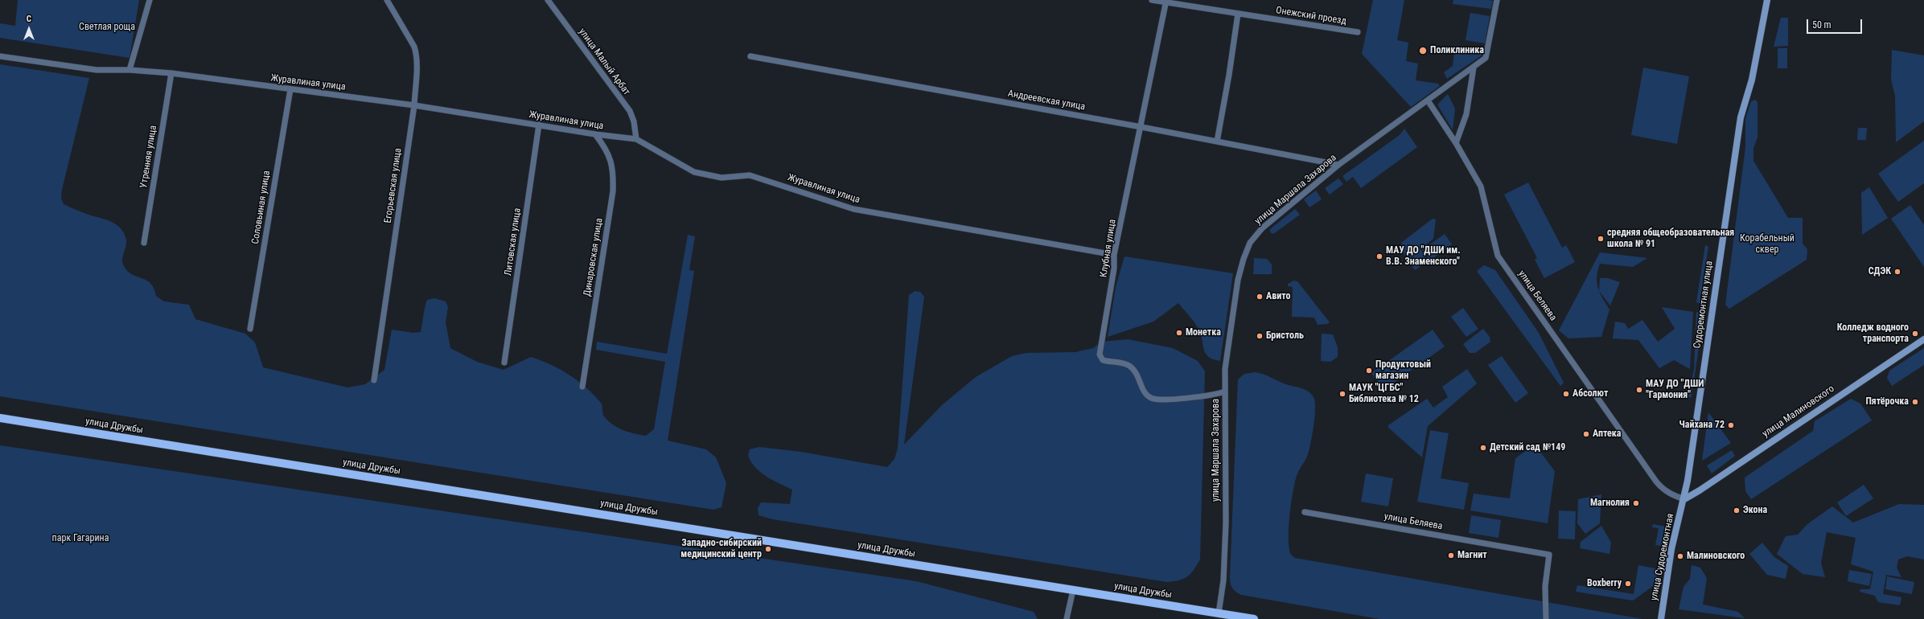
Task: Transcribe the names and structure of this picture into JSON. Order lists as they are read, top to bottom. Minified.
{"streets":{"main road":["улица Дружбы"],"street":["Онежский проезд","улица Малый Арбат","Журавлиная улица","Андреевская улица","Утренняя улица","Егорьевская улица","улица Маршала Захарова","Соловьиная улица","Литовская улица","Клубная улица","Динаровская улица","улица Беляева","Судоремонтная улица","улица Малиновского","улица Судоремонтная"]},"crossings":[["Онежский проезд","Клубная улица"],["улица Малый Арбат","Журавлиная улица"],["Журавлиная улица","Утренняя улица"],["Журавлиная улица","Егорьевская улица"],["Журавлиная улица","Соловьиная улица"],["Журавлиная улица","Литовская улица"],["Журавлиная улица","Клубная улица"],["Журавлиная улица","Динаровская улица"],["Андреевская улица","улица Маршала Захарова"],["Андреевская улица","Клубная улица"],["улица Маршала Захарова","Клубная улица"],["улица Маршала Захарова","улица Беляева"],["улица Маршала Захарова","улица Дружбы"],["улица Беляева","Судоремонтная улица"],["улица Беляева","улица Малиновского"],["улица Беляева","улица Судоремонтная"],["Судоремонтная улица","улица Малиновского"],["Судоремонтная улица","улица Судоремонтная"],["улица Малиновского","улица Судоремонтная"]],"parks":["Светлая роща","Корабельный сквер","парк Гагарина"],"places":["Поликлиника","средняя общеобразовательная школа № 91","МАУ ДО \"ДШИ им. В.В. Знаменского\"","СДЭК","Авито","Монетка","Колледж водного транспорта","Бристоль","Продуктовый магазин","МАУ ДО \"ДШИ \"Гармония\"","МАУК \"ЦГБС\" Библиотека № 12","Абсолют","Пятёрочка","Чайхана 72","Аптека","Детский сад №149","Магнолия","Экона","Западно-сибирский медицинский центр","Магнит","Малиновского","Boxberry"],"scale_bar":"50 m","north":"top"}
